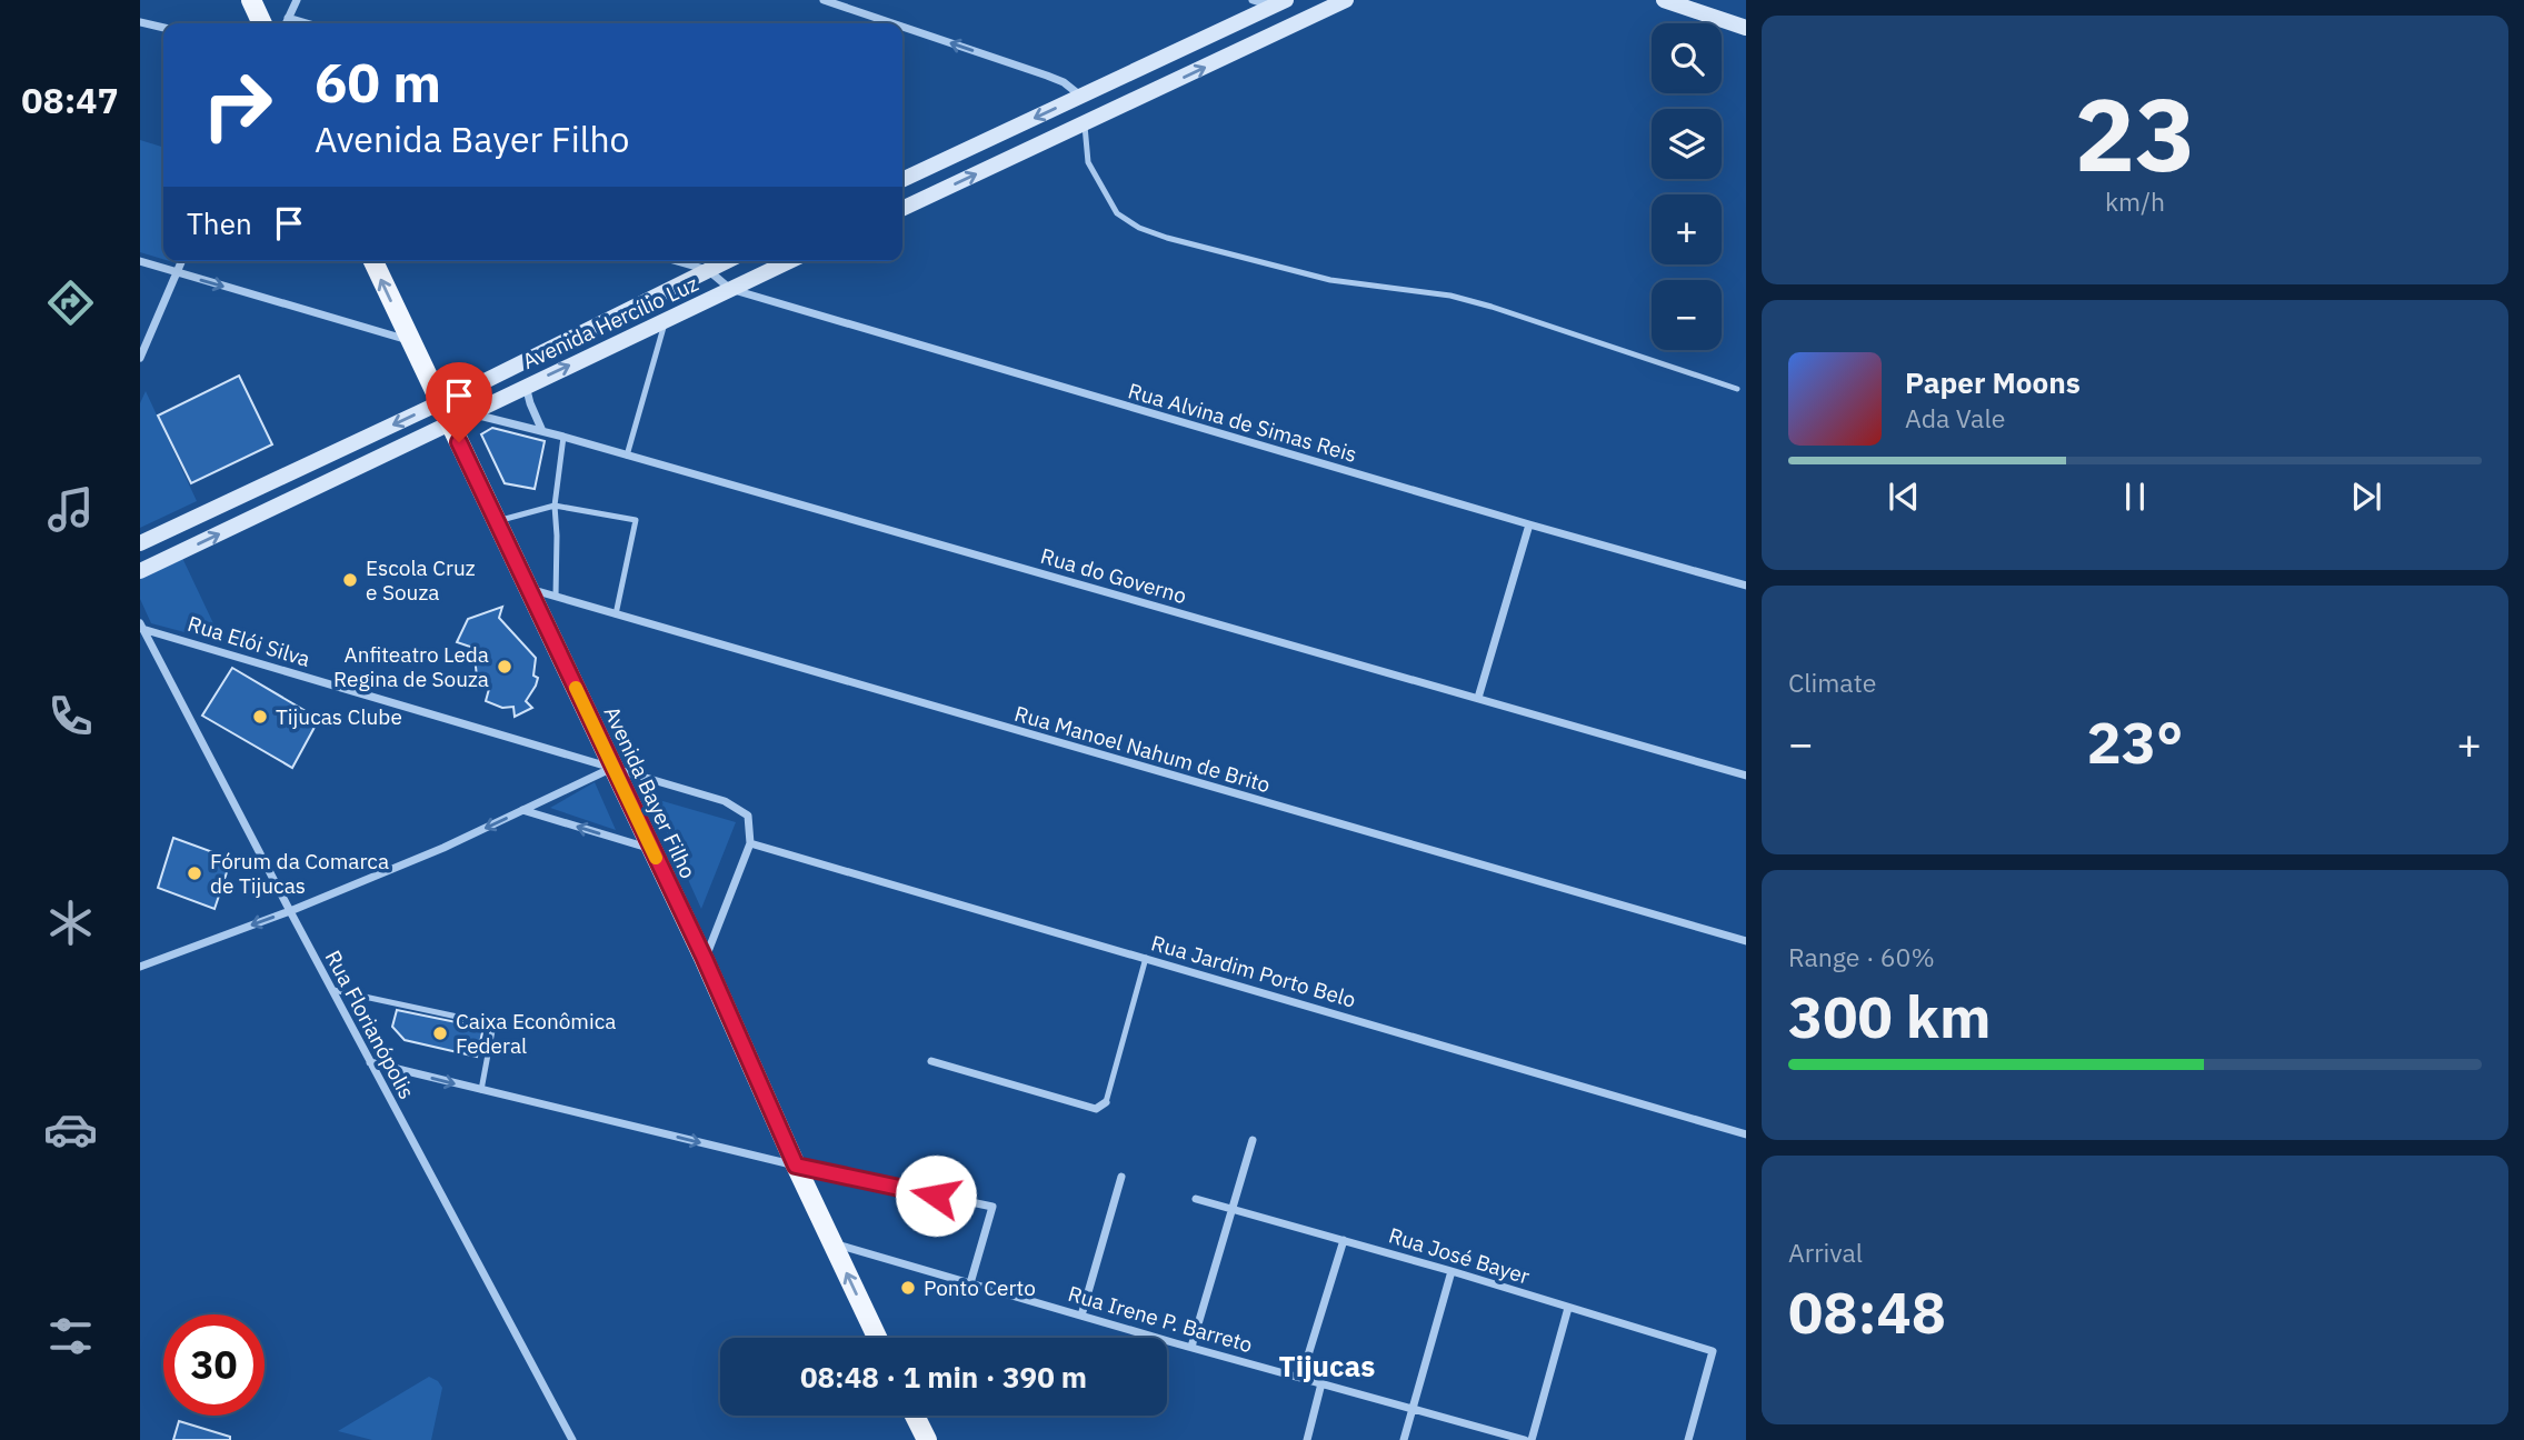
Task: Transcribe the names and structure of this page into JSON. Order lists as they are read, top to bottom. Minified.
{"streets":{"main road":["Avenida Bayer Filho"],"street":["Avenida Hercílio Luz","Rua Alvina de Simas Reis","Rua do Governo","Rua Elói Silva","Rua Manoel Nahum de Brito","Rua Jardim Porto Belo","Rua Florianópolis","Rua José Bayer","Rua Irene P. Barreto"]},"crossings":[["Avenida Hercílio Luz","Rua Alvina de Simas Reis"],["Avenida Hercílio Luz","Rua do Governo"],["Avenida Hercílio Luz","Avenida Bayer Filho"],["Rua Elói Silva","Avenida Bayer Filho"],["Rua Elói Silva","Rua Jardim Porto Belo"],["Rua Elói Silva","Rua Florianópolis"],["Rua Manoel Nahum de Brito","Avenida Bayer Filho"],["Avenida Bayer Filho","Rua Irene P. Barreto"]],"districts":["Tijucas"],"places":["Escola Cruz e Souza","Anfiteatro Leda Regina de Souza","Tijucas Clube","Fórum da Comarca de Tijucas","Caixa Econômica Federal","Ponto Certo"],"page":{"tabs":"08:47","tile":[["23","km/h"],"Climate",["Range · 60%","300 km"],["Arrival","08:48"]],"map_buttons":["+","−"],"turn":["60 m","Avenida Bayer Filho"],"then":"Then","song":["Paper Moons","Ada Vale"],"heat":["−","23°","+"],"limit":"30","trip":"08:48 · 1 min · 390 m"}}
